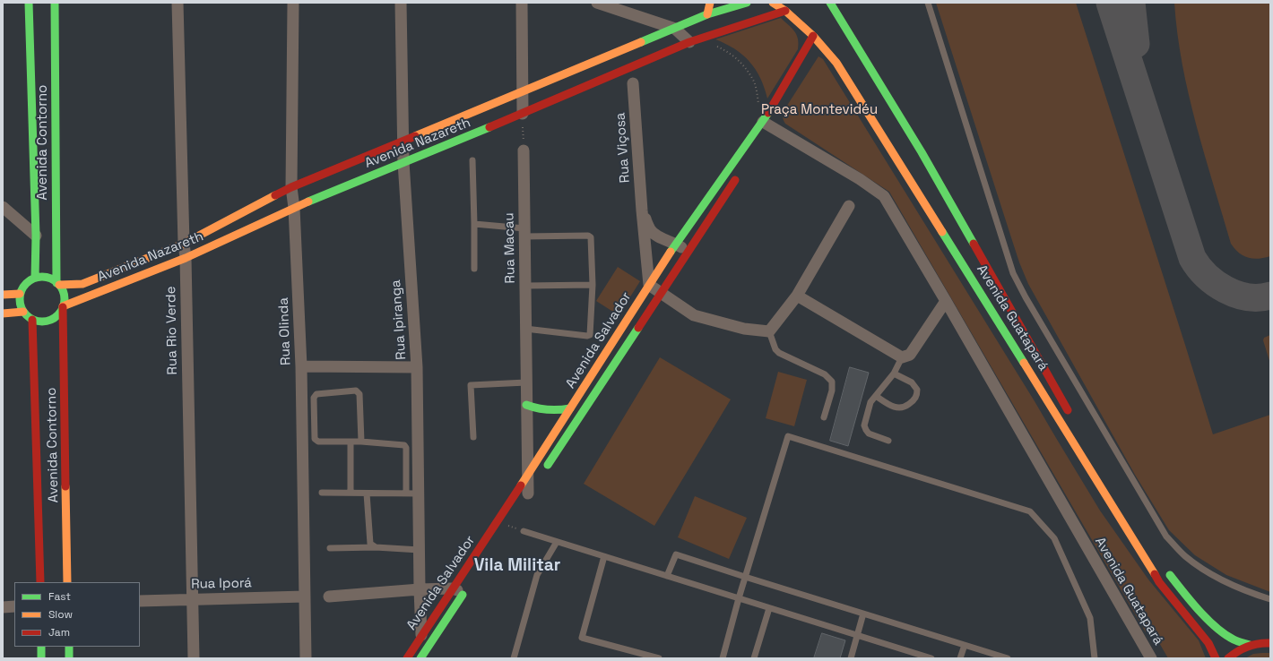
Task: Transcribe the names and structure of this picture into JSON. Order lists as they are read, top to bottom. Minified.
{"streets":{"main road":["Avenida Contorno","Avenida Nazareth","Avenida Guatapará","Avenida Salvador"],"street":["Rua Viçosa","Rua Macau","Rua Ipiranga","Rua Rio Verde","Rua Olinda","Rua Iporá"]},"crossings":[["Avenida Contorno","Avenida Nazareth"],["Avenida Nazareth","Avenida Guatapará"],["Avenida Nazareth","Rua Ipiranga"],["Avenida Nazareth","Rua Rio Verde"],["Avenida Nazareth","Rua Olinda"],["Rua Viçosa","Avenida Salvador"],["Rua Macau","Avenida Salvador"],["Avenida Guatapará","Avenida Salvador"],["Rua Ipiranga","Avenida Salvador"],["Rua Rio Verde","Rua Iporá"],["Rua Olinda","Rua Iporá"]],"districts":["Vila Militar"],"parks":["Praça Montevidéu"],"legend":["Fast","Slow","Jam"]}
